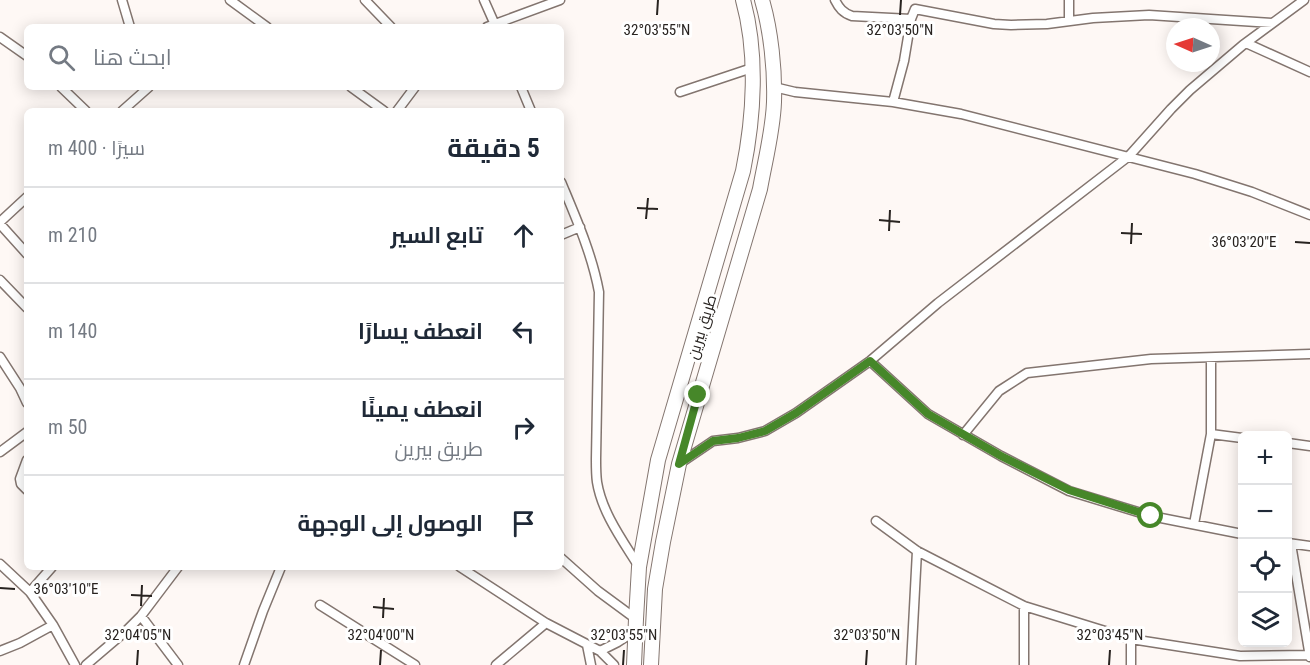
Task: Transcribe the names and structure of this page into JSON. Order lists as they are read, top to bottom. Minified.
{"streets":{"main road":["طريق بيرين"]},"north":"left","page":{"search":"ابحث هنا","heading":["5 دقيقة","سيرًا · 400 m"],"list":[["تابع السير","210 m"],["انعطف يسارًا","140 m"],["انعطف يمينًا","طريق بيرين","50 m"],"الوصول إلى الوجهة"],"map_buttons":["+","−"]},"coordinates":["32°03'55\"N","32°03'50\"N","36°03'20\"E","36°03'10\"E","32°04'05\"N","32°04'00\"N","32°03'45\"N"]}
